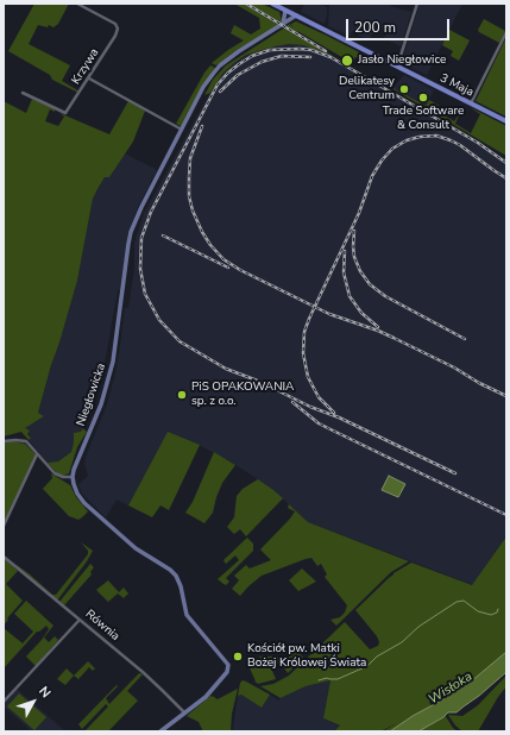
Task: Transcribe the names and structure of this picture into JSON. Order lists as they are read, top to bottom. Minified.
{"streets":{"main road":["3 Maja"],"street":["Krzywa","Niegłowicka","Równia"]},"crossings":[["3 Maja","Niegłowicka"]],"water":["Wisłoka"],"places":["Jasło Niegłowice","Delikatesy Centrum","Trade Software & Consult","PiS OPAKOWANIA sp. z o.o.","Kościół pw. Matki Bożej Królowej Świata"],"scale_bar":"200 m","north":"top right"}
